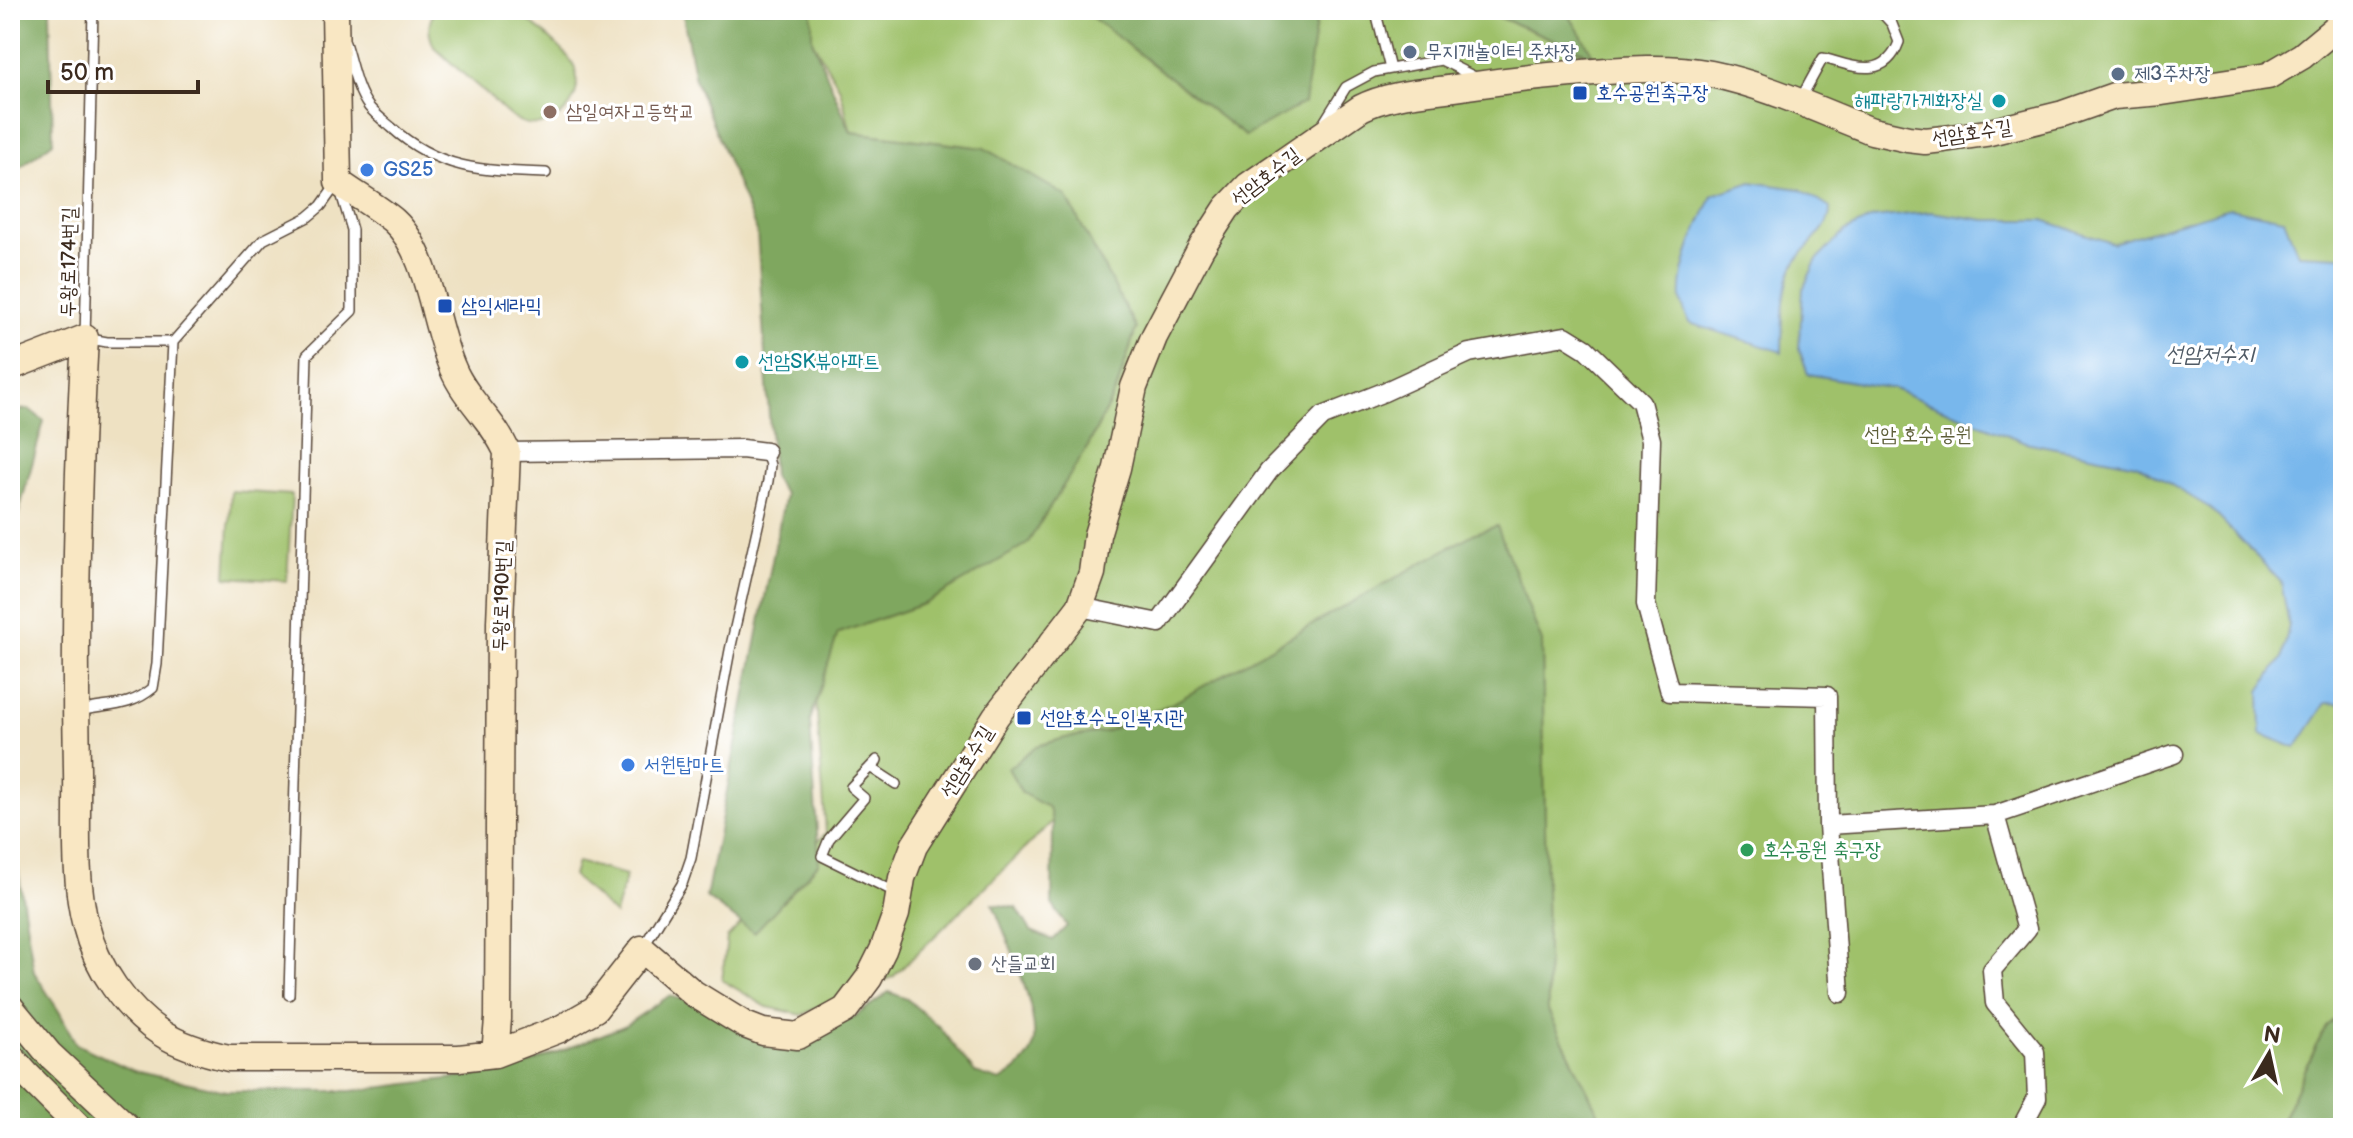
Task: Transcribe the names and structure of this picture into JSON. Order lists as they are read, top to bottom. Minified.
{"streets":{"street":["선암호수길","두왕로190번길"],"lane":["두왕로174번길"]},"water":["선암저수지"],"parks":["선암 호수 공원"],"places":{"other":["무지개놀이터 주차장","제3주차장","해파랑가게화장실","삼일여자고등학교","GS25","선암SK뷰아파트","서원탑마트","호수공원 축구장","산들교회"],"transit":["호수공원축구장","삼익세라믹","선암호수노인복지관"]},"scale_bar":"50 m","north":"top"}
